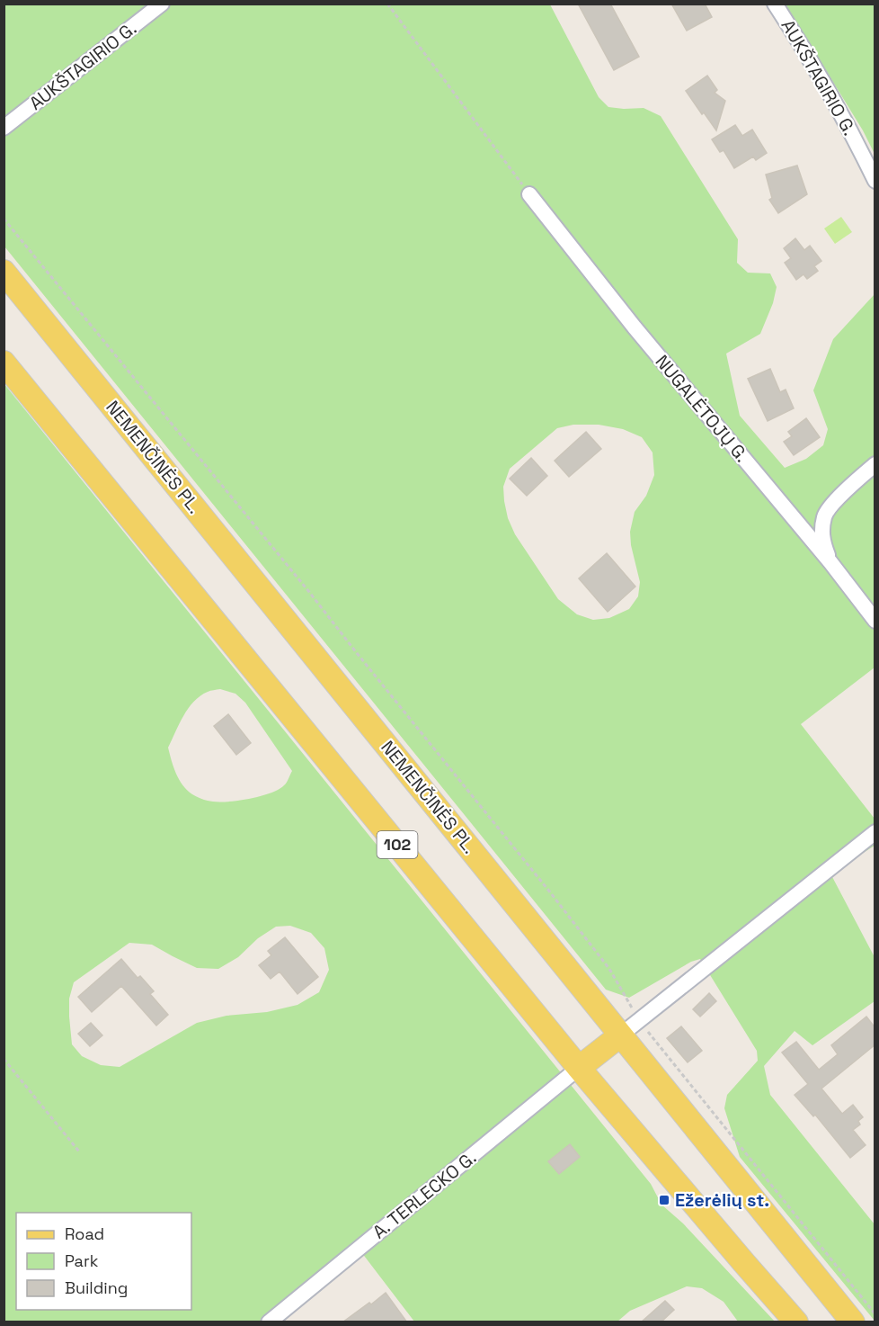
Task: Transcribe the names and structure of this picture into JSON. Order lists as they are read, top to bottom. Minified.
{"streets":{"main road":["NEMENČINĖS PL.","102"],"street":["AUKŠTAGIRIO G.","NUGALĖTOJŲ G.","A. TERLECKO G."]},"crossings":[["102","A. TERLECKO G."]],"places":{"transit":["Ežerėlių st."]},"legend":["Road","Park","Building"]}
